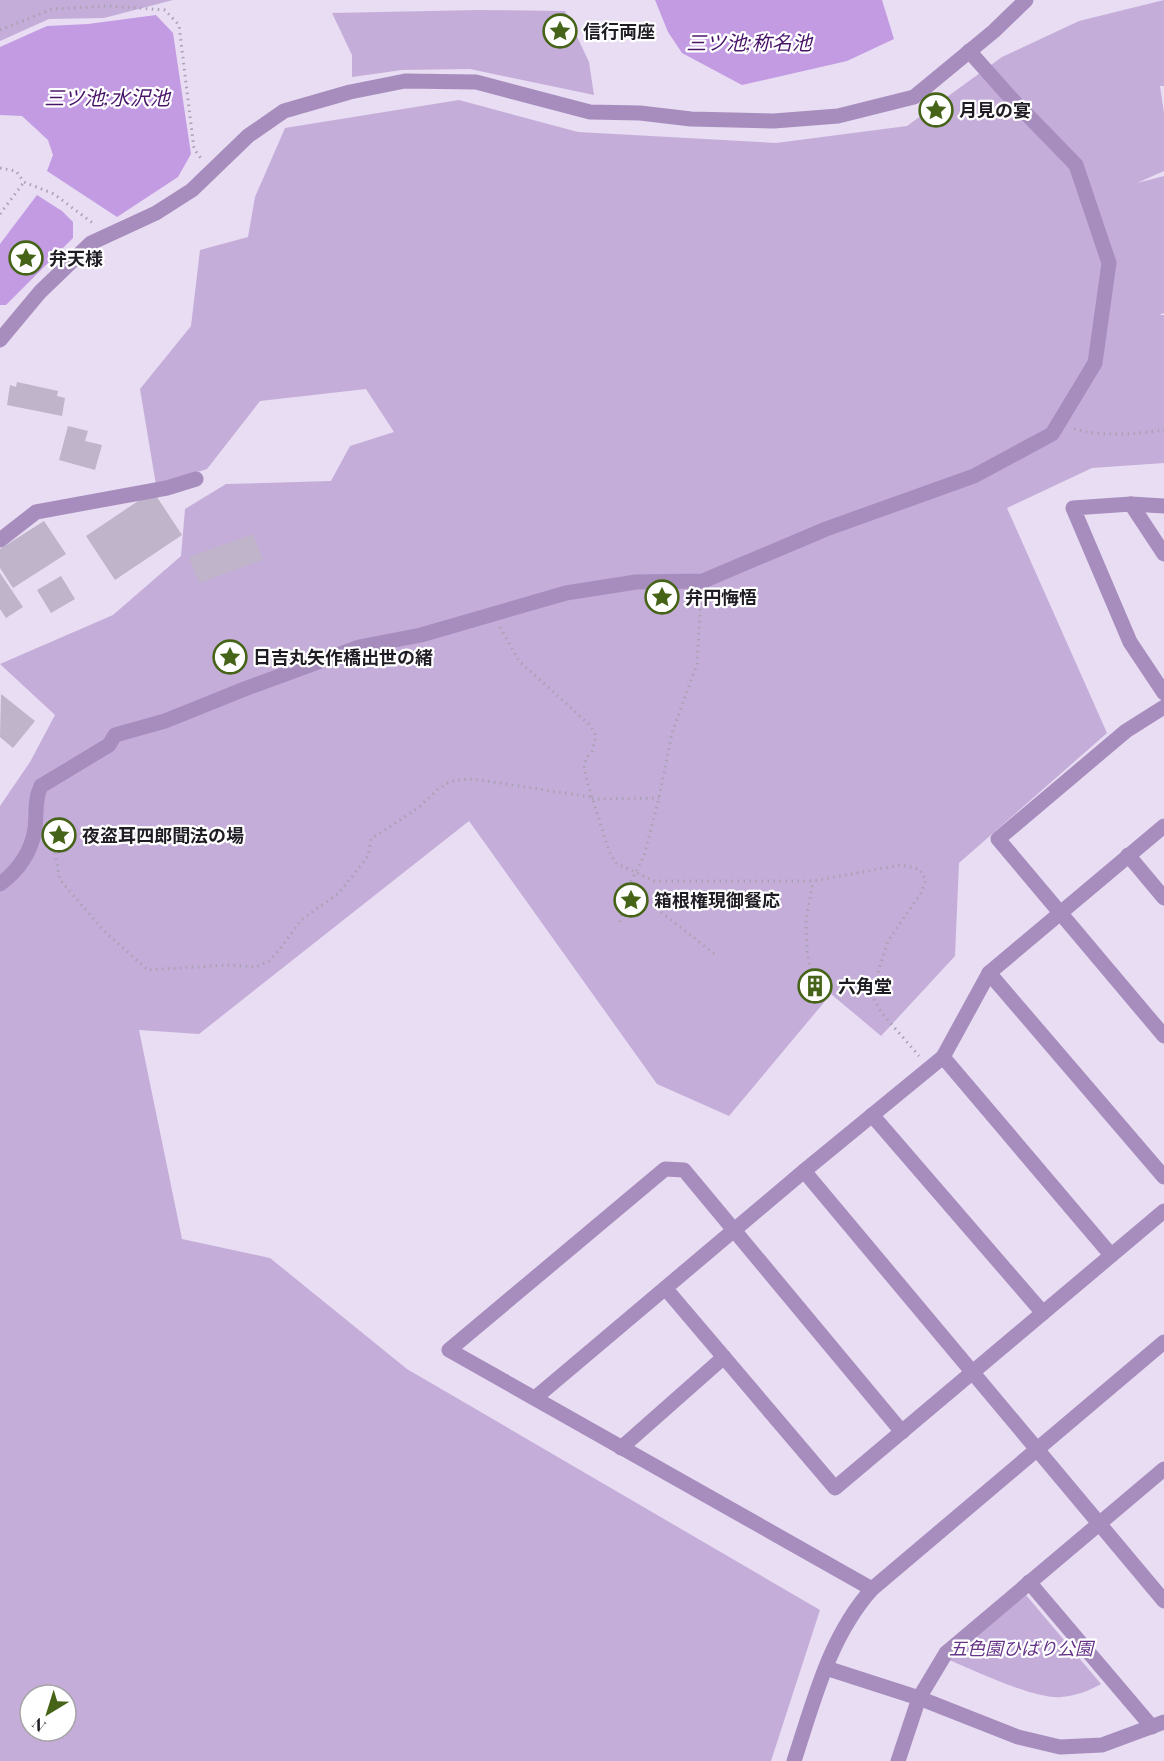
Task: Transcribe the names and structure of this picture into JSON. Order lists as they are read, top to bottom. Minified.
{"water":["三ツ池;称名池","三ツ池;水沢池"],"parks":["五色園ひばり公園"],"places":{"place":["信行両座","月見の宴","弁天様","弁円悔悟","日吉丸矢作橋出世の緒","夜盗耳四郎聞法の場","箱根権現御餐応"],"building":["六角堂"]},"north":"bottom left"}
